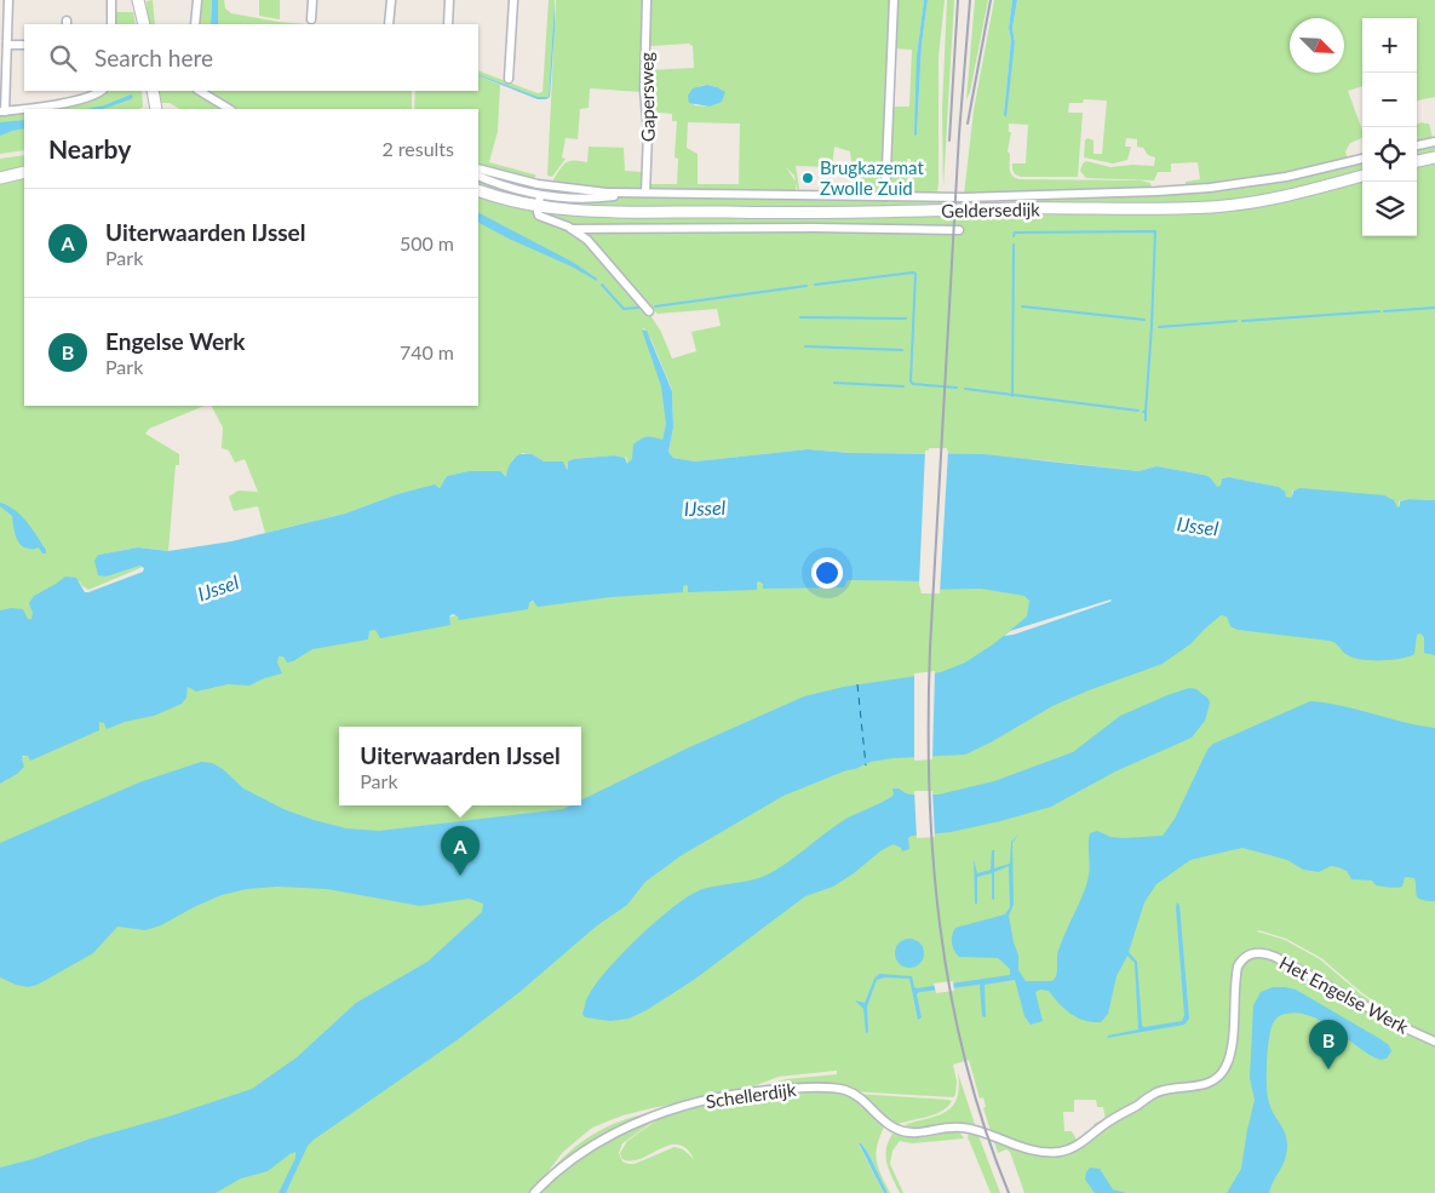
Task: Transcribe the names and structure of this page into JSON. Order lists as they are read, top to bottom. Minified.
{"streets":{"main road":["Geldersedijk"],"street":["Gapersweg","Het Engelse Werk","Schellerdijk"]},"crossings":[["Gapersweg","Geldersedijk"],["Het Engelse Werk","Schellerdijk"]],"water":["IJssel"],"places":["Brugkazemat Zwolle Zuid"],"north":"bottom right","page":{"map_buttons":["+","−"],"search":"Search here","heading":["Nearby","2 results"],"list":[{"mark":"A","name":"Uiterwaarden IJssel","note":"Park","value":"500 m"},{"mark":"B","name":"Engelse Werk","note":"Park","value":"740 m"}],"popup":["Uiterwaarden IJssel","Park"],"pins":["A","B"]}}
